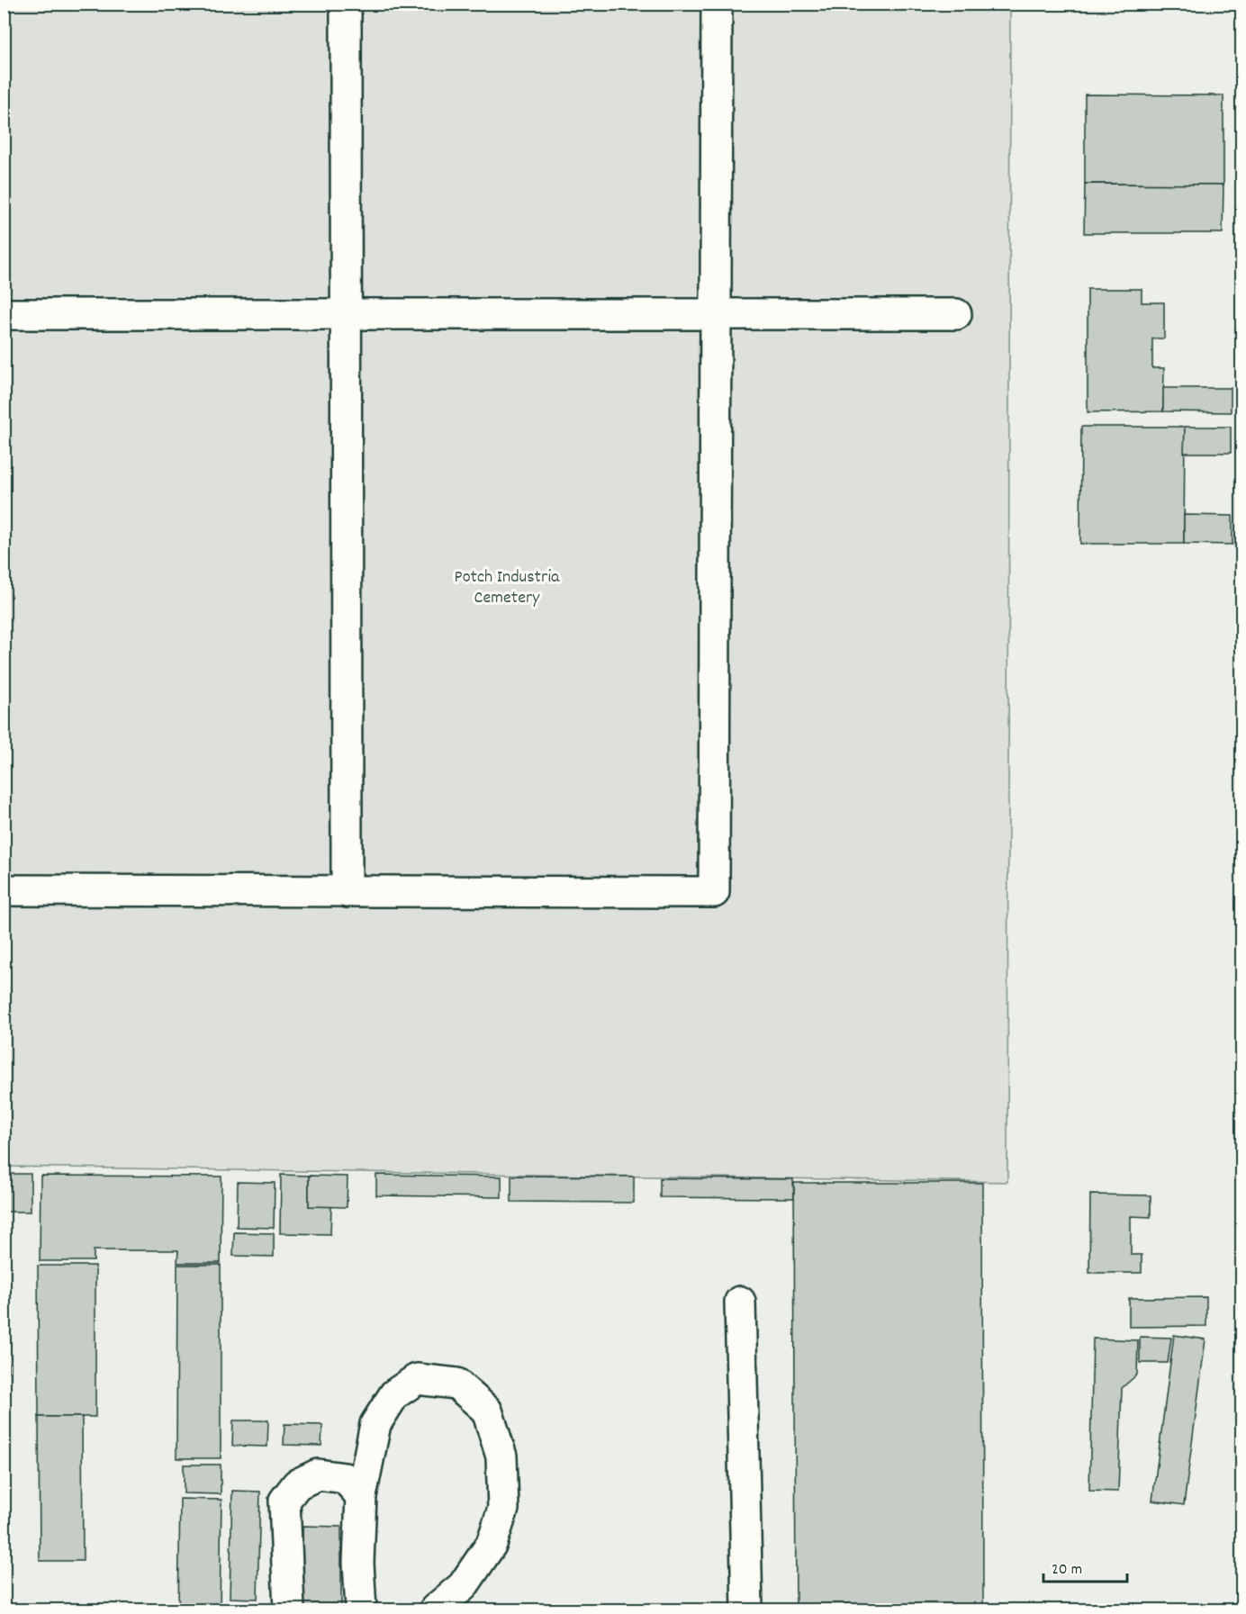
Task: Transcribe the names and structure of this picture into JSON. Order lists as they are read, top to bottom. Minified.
{"parks":["Potch Industria Cemetery"],"scale_bar":"20 m"}
